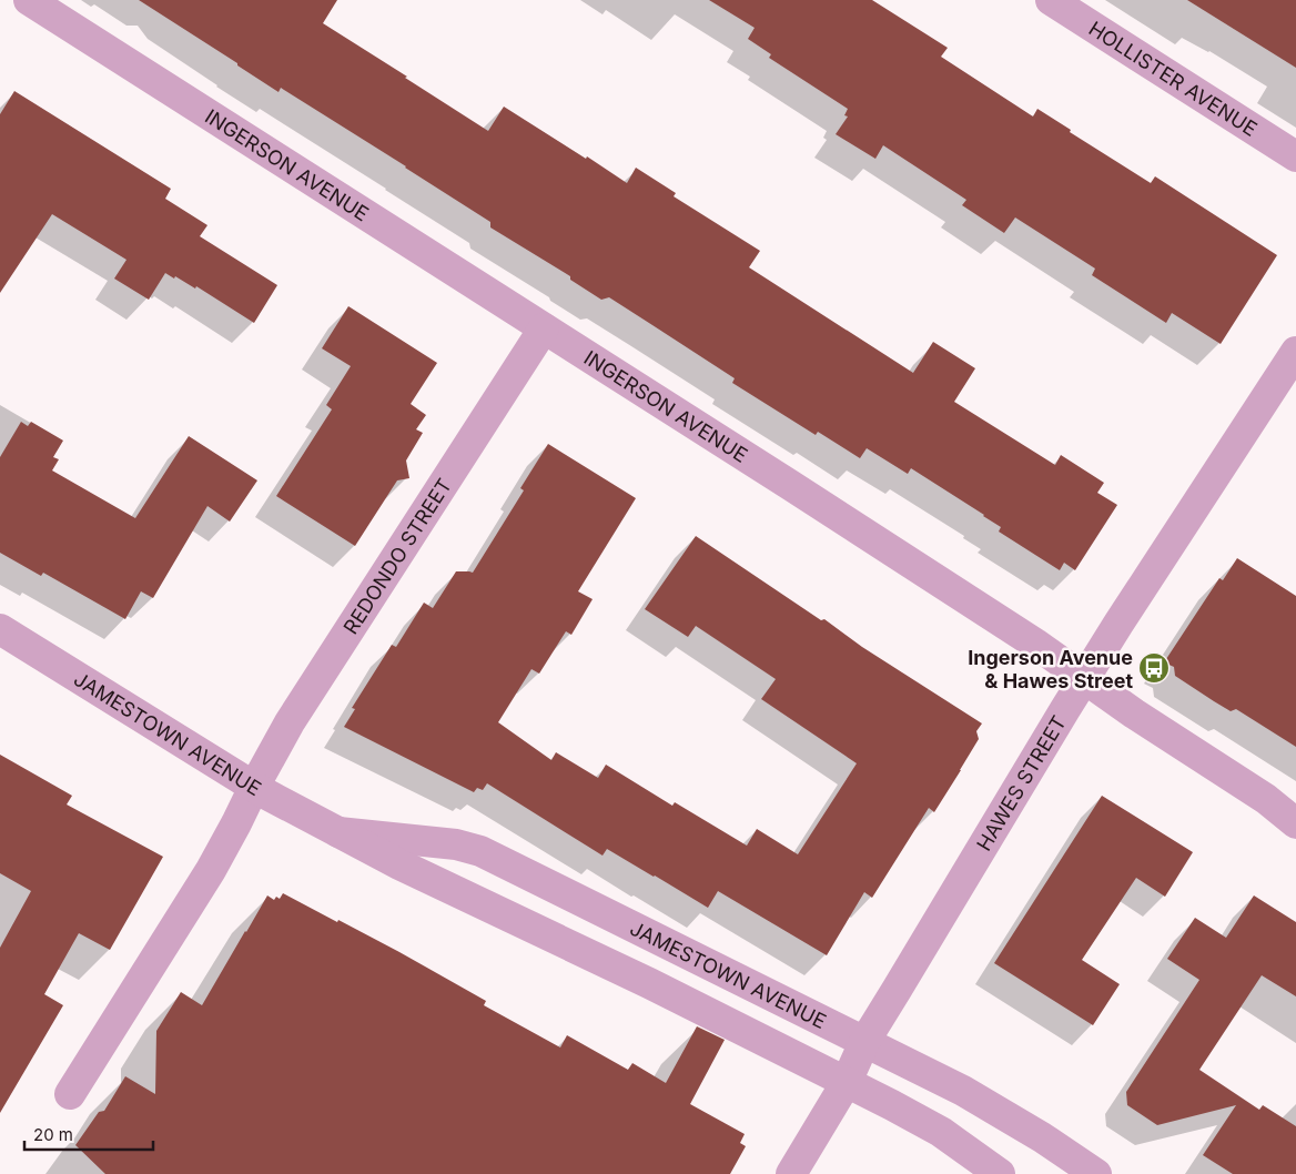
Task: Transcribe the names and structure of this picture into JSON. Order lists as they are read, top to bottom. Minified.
{"streets":{"street":["HOLLISTER AVENUE","INGERSON AVENUE","REDONDO STREET","JAMESTOWN AVENUE","HAWES STREET"]},"crossings":[["INGERSON AVENUE","REDONDO STREET"],["INGERSON AVENUE","HAWES STREET"],["REDONDO STREET","JAMESTOWN AVENUE"],["JAMESTOWN AVENUE","HAWES STREET"]],"places":{"bus stop":["Ingerson Avenue & Hawes Street"]},"scale_bar":"20 m"}
